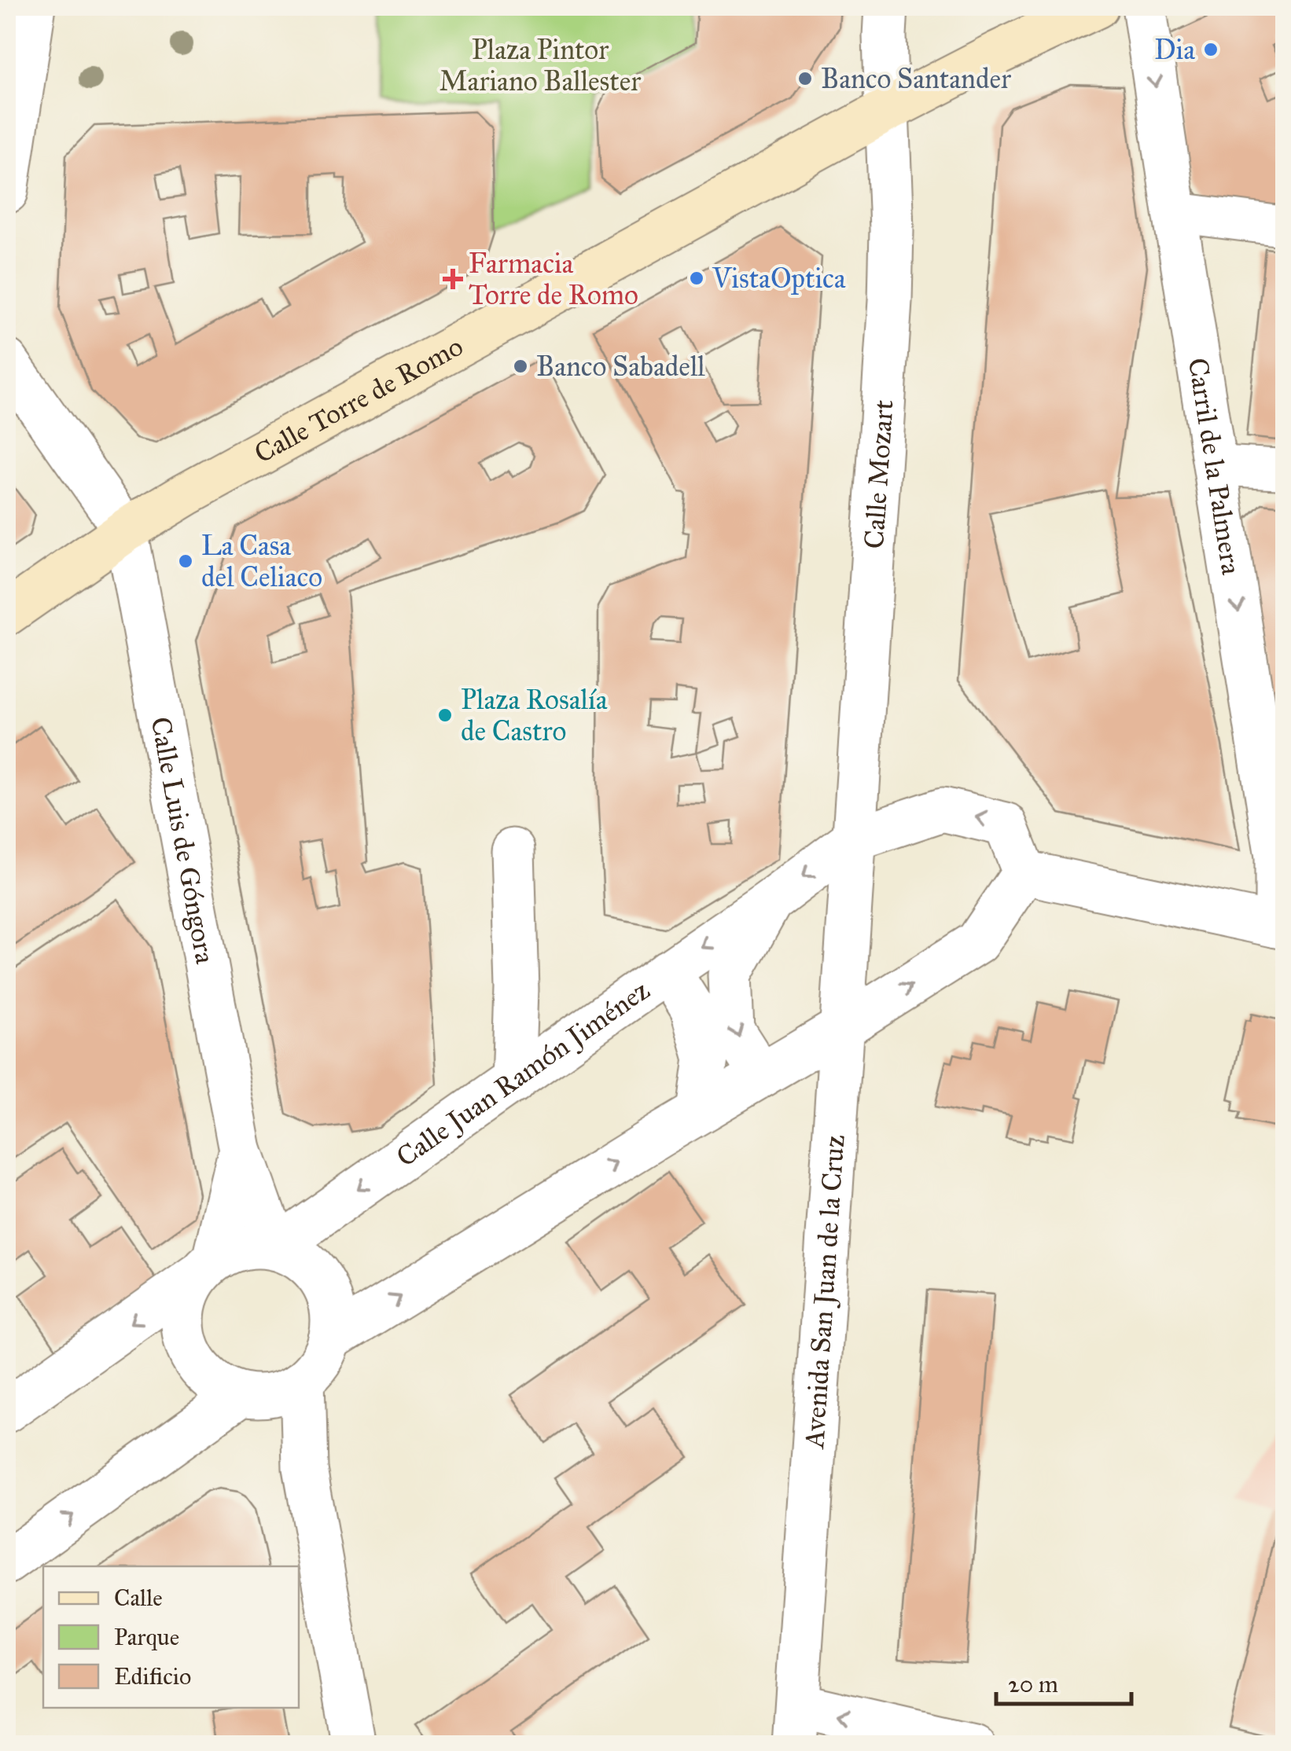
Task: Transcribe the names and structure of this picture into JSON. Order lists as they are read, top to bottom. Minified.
{"streets":{"main road":["Calle Torre de Romo"],"street":["Carril de la Palmera","Calle Mozart","Calle Luis de Góngora","Calle Juan Ramón Jiménez","Avenida San Juan de la Cruz"]},"crossings":[["Calle Torre de Romo","Calle Mozart"],["Calle Torre de Romo","Calle Luis de Góngora"],["Calle Mozart","Calle Juan Ramón Jiménez"],["Calle Mozart","Avenida San Juan de la Cruz"],["Calle Luis de Góngora","Calle Juan Ramón Jiménez"],["Calle Juan Ramón Jiménez","Avenida San Juan de la Cruz"]],"one_way":["Carril de la Palmera"],"parks":["Plaza Pintor Mariano Ballester"],"places":{"other":["Dia","Banco Santander","VistaOptica","Banco Sabadell","La Casa del Celiaco","Plaza Rosalía de Castro"],"health":["Farmacia Torre de Romo"]},"legend":["Calle","Parque","Edificio"],"scale_bar":"20 m"}
